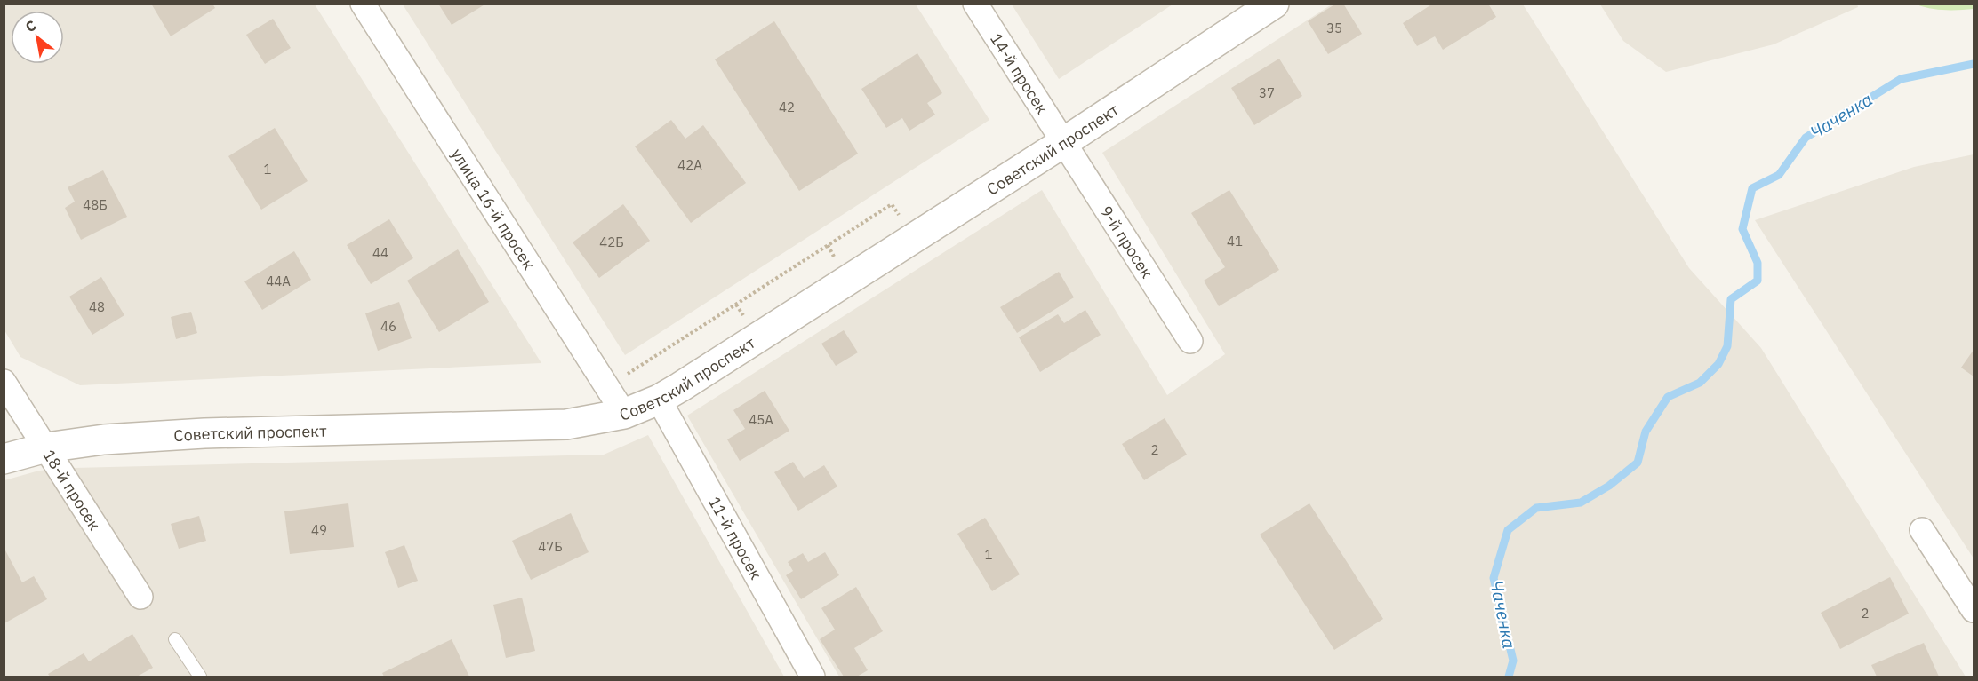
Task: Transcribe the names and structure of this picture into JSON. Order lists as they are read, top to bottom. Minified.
{"streets":{"street":["14-й просек","Советский проспект","улица 16-й просек","9-й просек","18-й просек","11-й просек"]},"crossings":[["14-й просек","Советский проспект"],["14-й просек","9-й просек"],["Советский проспект","улица 16-й просек"],["Советский проспект","9-й просек"],["Советский проспект","18-й просек"],["Советский проспект","11-й просек"]],"water":["Чаченка"],"house_numbers":["35","37","42","42А","1","48Б","41","42Б","44","44А","48","46","45А","2","49","47Б","1","2"],"north":"top left"}
